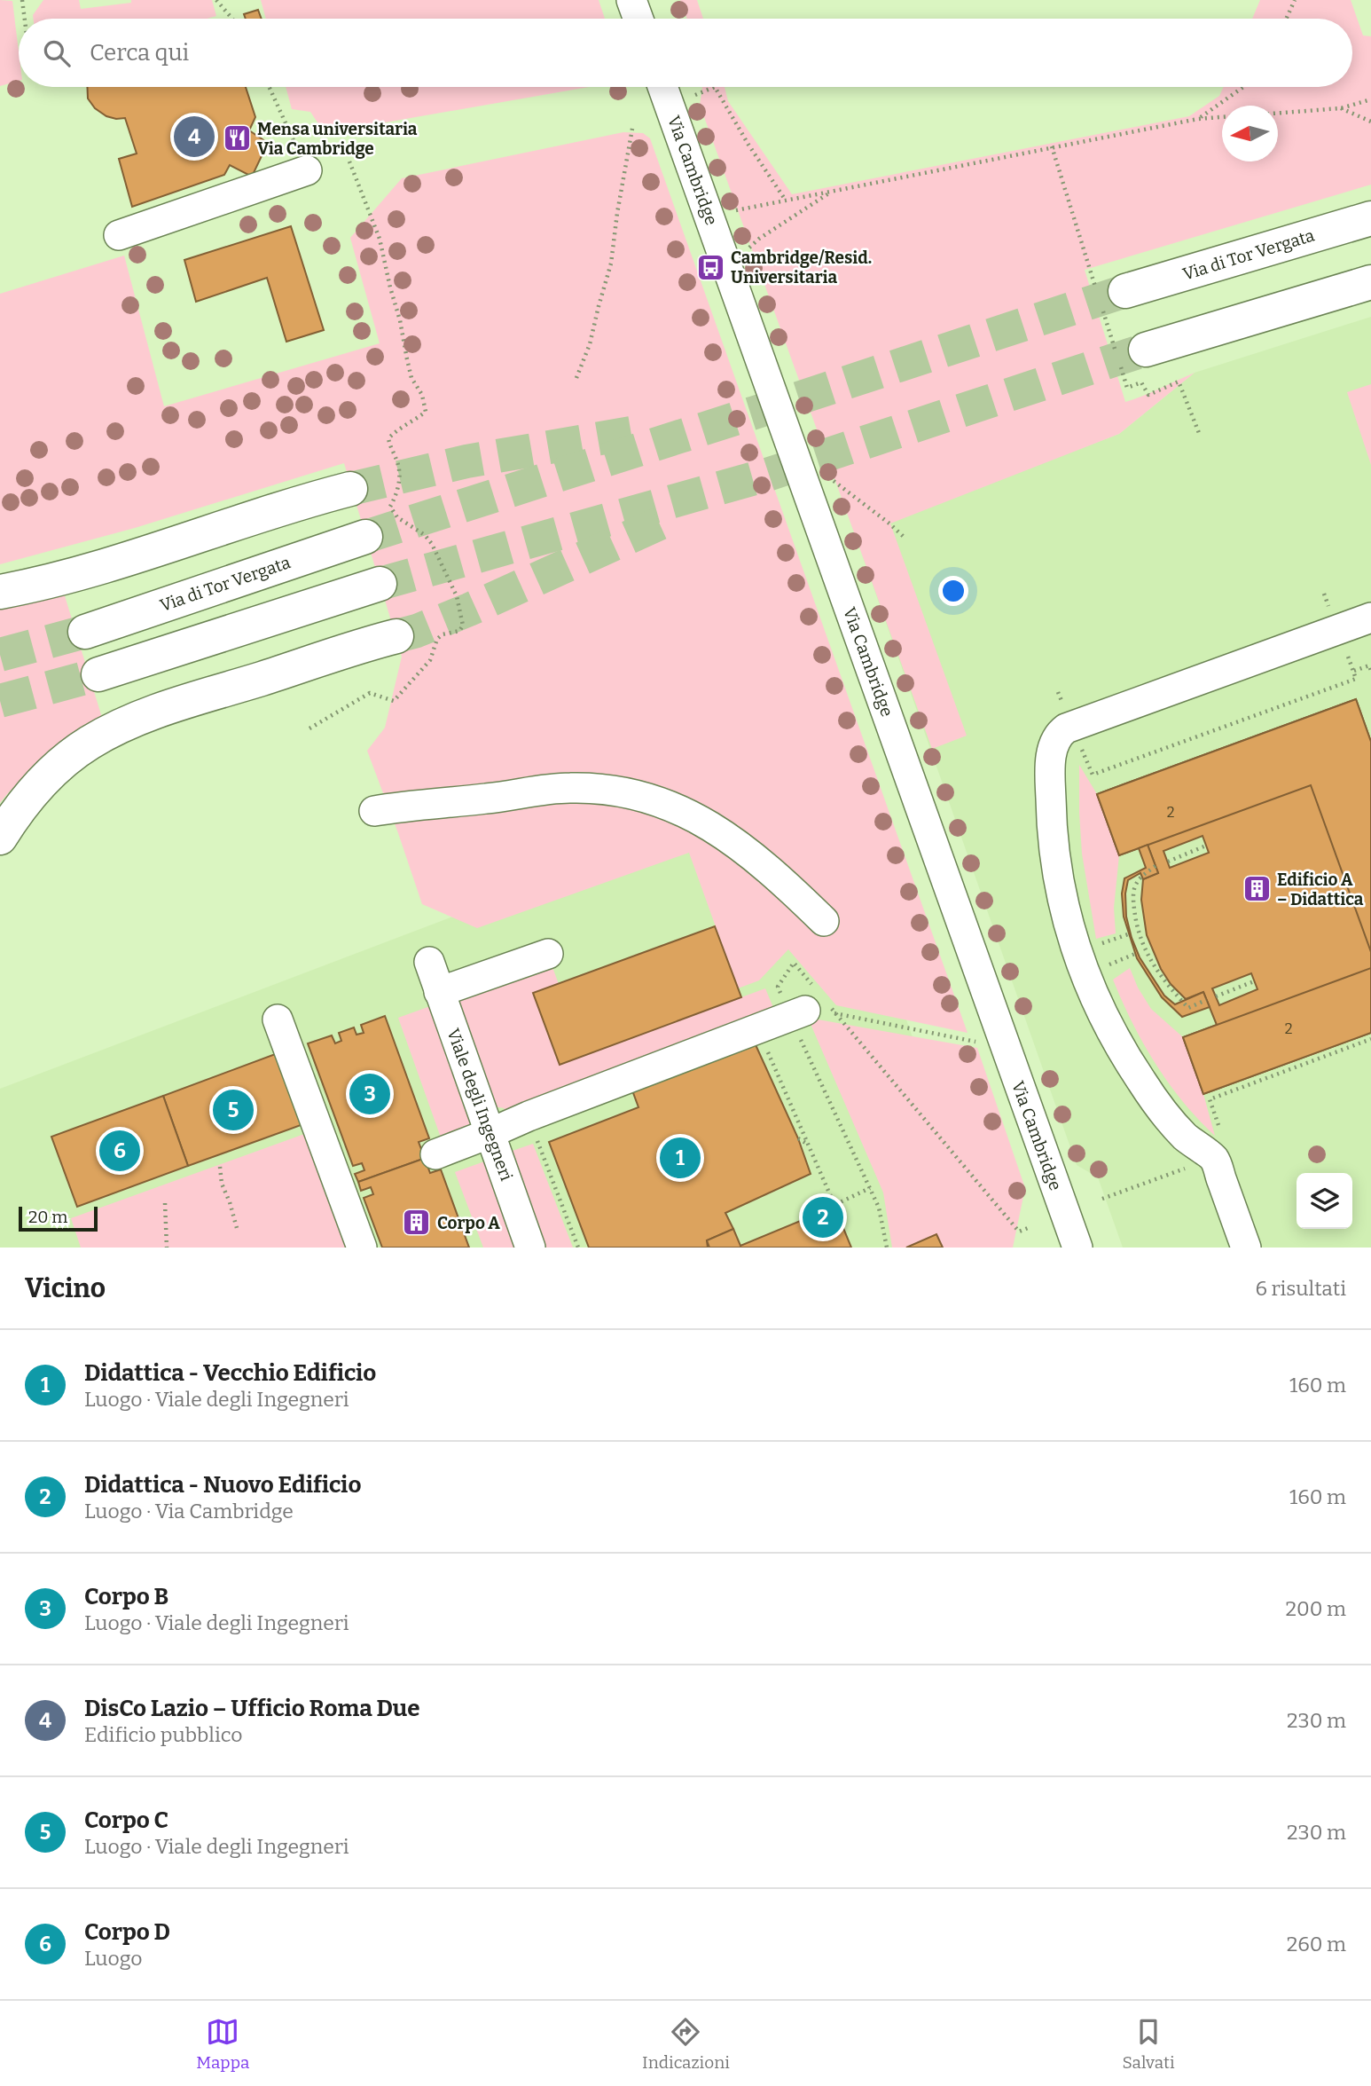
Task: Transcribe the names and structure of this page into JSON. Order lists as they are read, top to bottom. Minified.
{"streets":{"main road":["Via di Tor Vergata"],"street":["Via Cambridge","Viale degli Ingegneri"]},"places":{"restaurant":["Mensa universitaria Via Cambridge"],"bus stop":["Cambridge/Resid. Universitaria"],"building":["Edificio A – Didattica","Corpo A"]},"house_numbers":["2","2"],"scale_bar":"20 m","north":"left","page":{"search":"Cerca qui","pins":["4","3","5","6","1","2"],"scale":"20 m","heading":["Vicino","6 risultati"],"list":[{"mark":"1","name":"Didattica - Vecchio Edificio","note":"Luogo · Viale degli Ingegneri","value":"160 m"},{"mark":"2","name":"Didattica - Nuovo Edificio","note":"Luogo · Via Cambridge","value":"160 m"},{"mark":"3","name":"Corpo B","note":"Luogo · Viale degli Ingegneri","value":"200 m"},{"mark":"4","name":"DisCo Lazio – Ufficio Roma Due","note":"Edificio pubblico","value":"230 m"},{"mark":"5","name":"Corpo C","note":"Luogo · Viale degli Ingegneri","value":"230 m"},{"mark":"6","name":"Corpo D","note":"Luogo","value":"260 m"}],"nav":["Mappa","Indicazioni","Salvati"]}}
